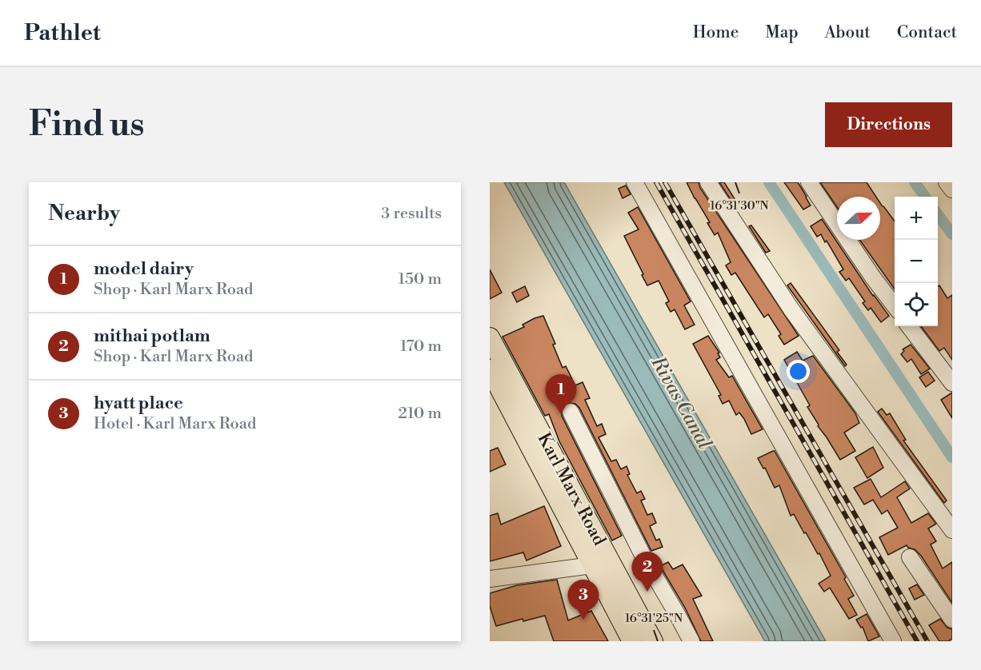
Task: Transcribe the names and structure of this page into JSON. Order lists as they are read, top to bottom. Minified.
{"streets":{"main road":["Karl Marx Road"]},"water":["Rivas Canal"],"north":"right","page":{"header":"Pathlet","nav":["Home","Map","About","Contact"],"buttons":"Directions","title":"Find us","heading":["Nearby","3 results"],"map_buttons":["+","−"],"list":[{"mark":"1","name":"model dairy","note":"Shop · Karl Marx Road","value":"150 m"},{"mark":"2","name":"mithai potlam","note":"Shop · Karl Marx Road","value":"170 m"},{"mark":"3","name":"hyatt place","note":"Hotel · Karl Marx Road","value":"210 m"}],"pins":["1","2","3"]},"coordinates":["16°31'30\"N","16°31'25\"N"]}
